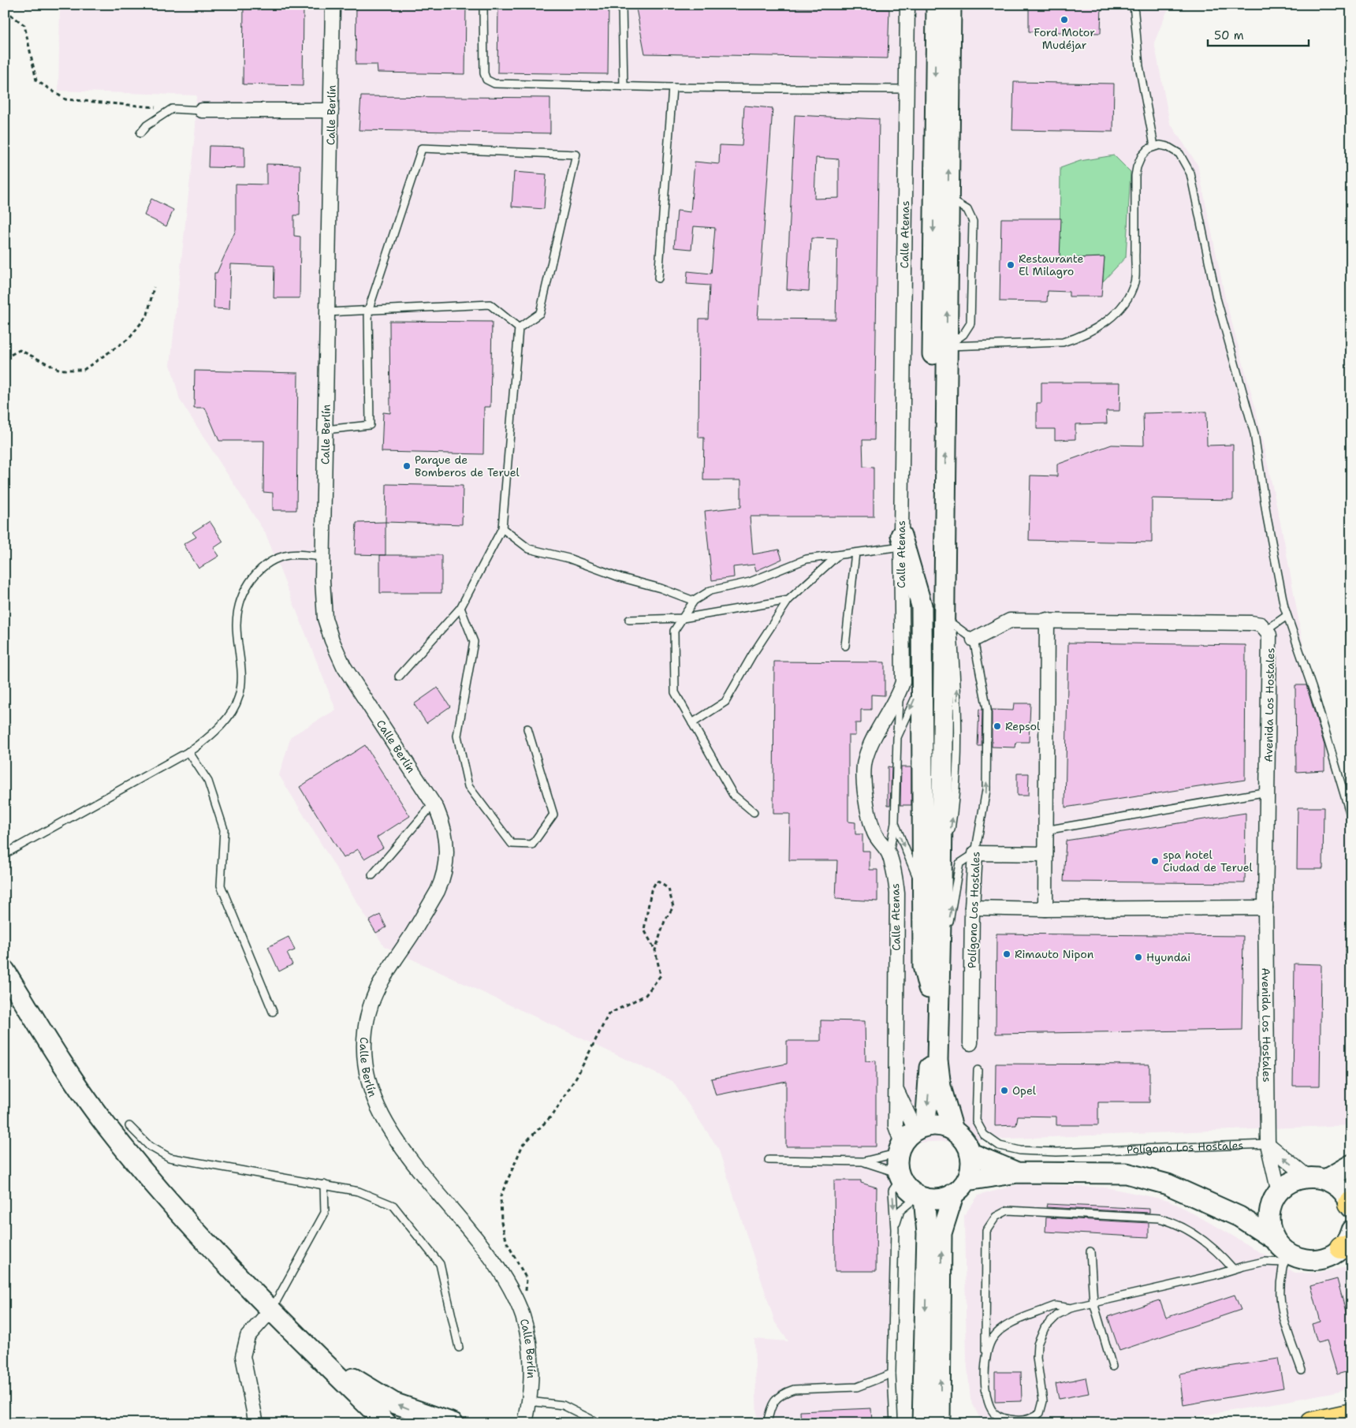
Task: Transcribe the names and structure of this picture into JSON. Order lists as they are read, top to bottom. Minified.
{"streets":{"street":["Calle Berlín","Calle Atenas","Avenida Los Hostales","Polígono Los Hostales"]},"crossings":[["Avenida Los Hostales","Polígono Los Hostales"]],"places":["Ford Motor Mudéjar","Restaurante El Milagro","Parque de Bomberos de Teruel","Repsol","spa hotel Ciudad de Teruel","Rimauto Nipon","Hyundai","Opel"],"scale_bar":"50 m"}
